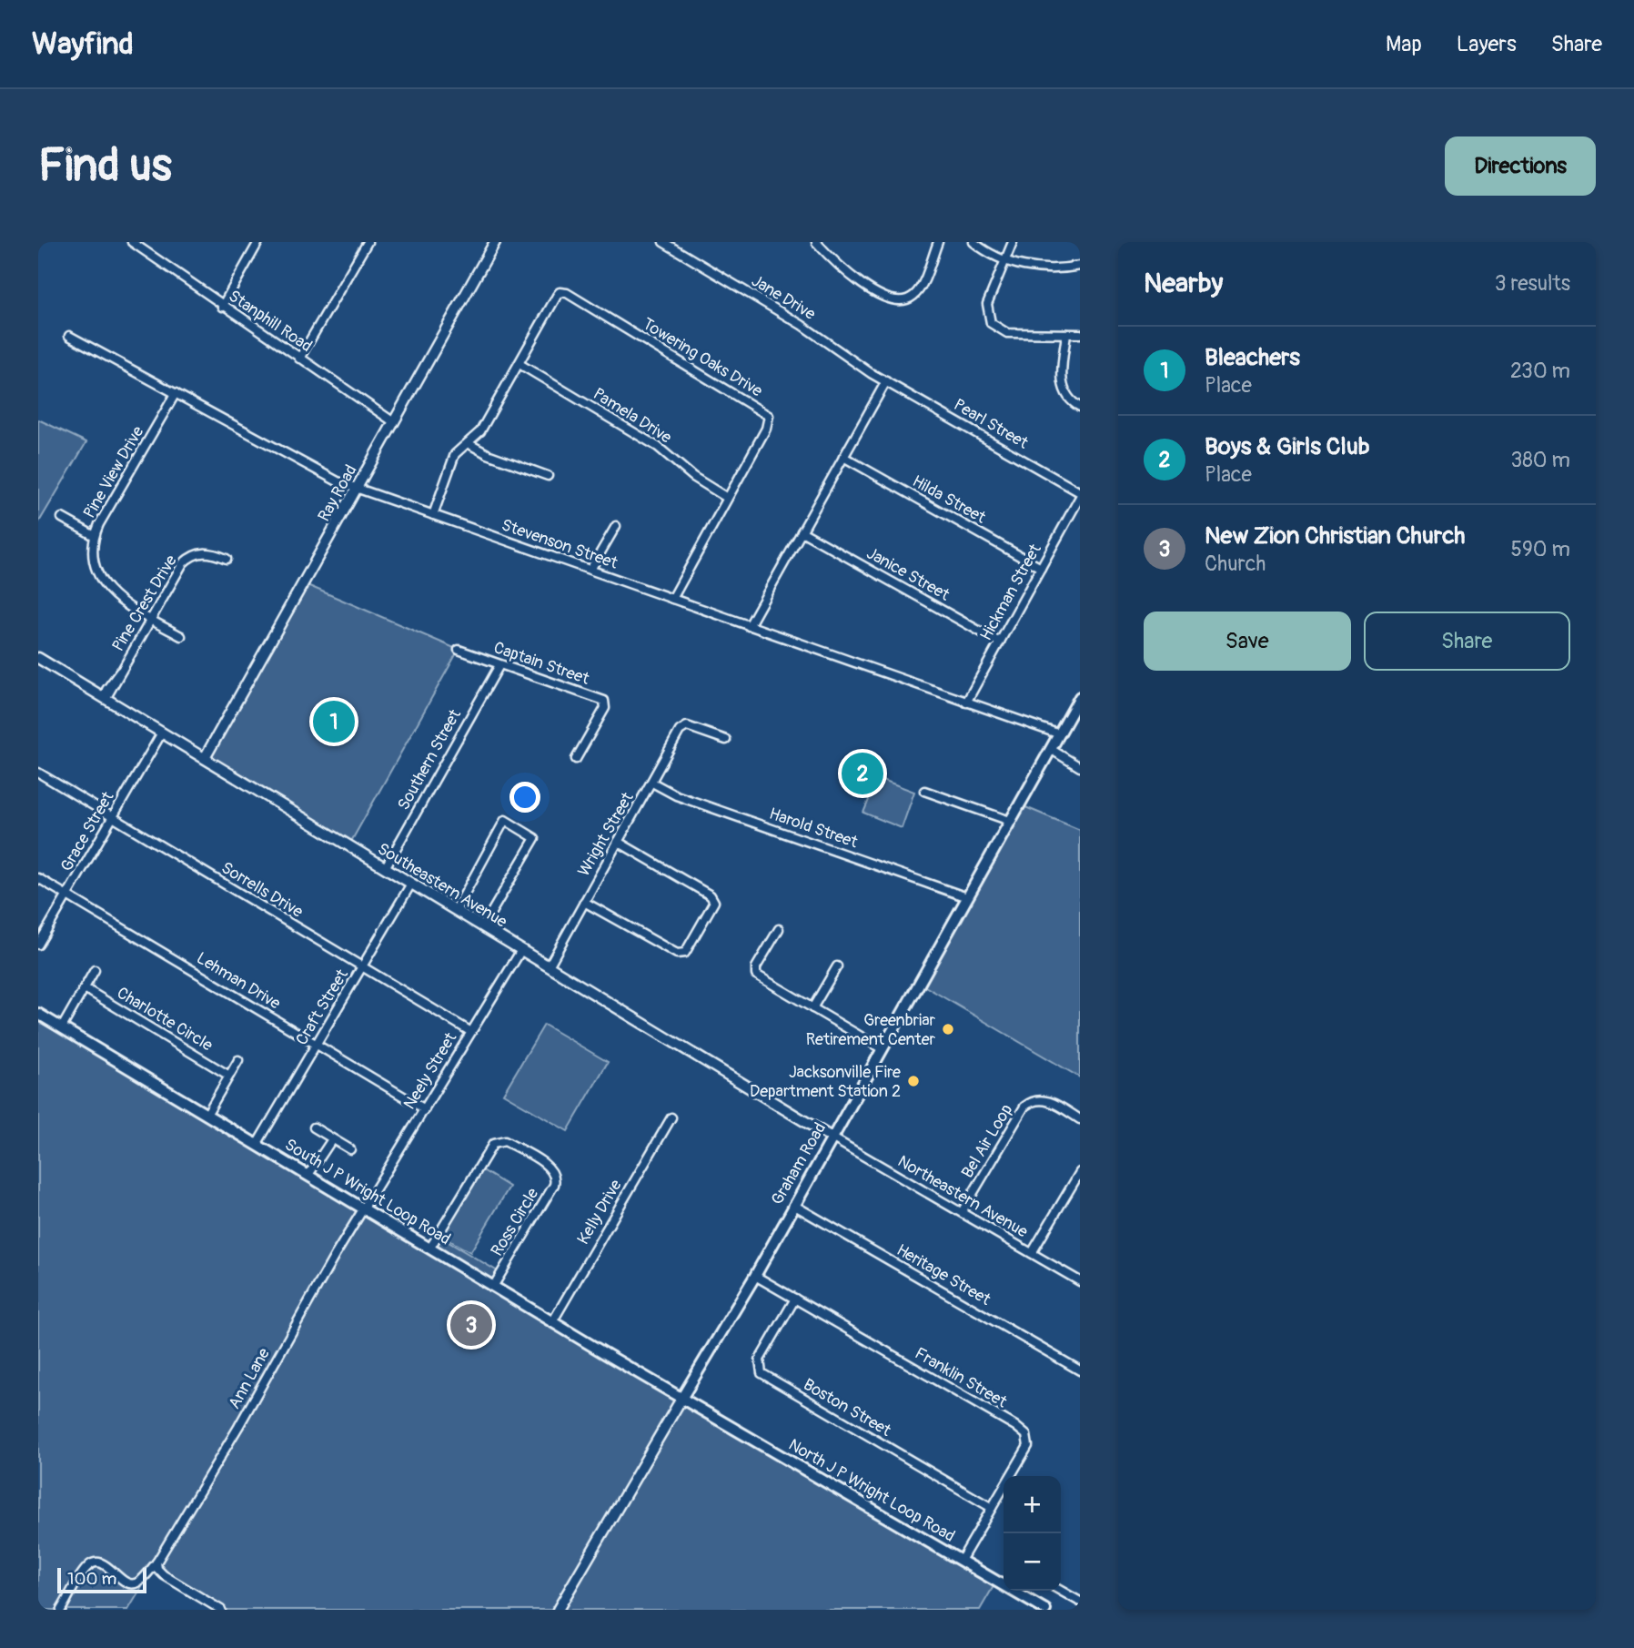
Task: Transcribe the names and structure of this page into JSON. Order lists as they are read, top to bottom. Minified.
{"streets":{"main road":["Graham Road","South J P Wright Loop Road","North J P Wright Loop Road"],"street":["Jane Drive","Stanphill Road","Towering Oaks Drive","Pamela Drive","Pearl Street","Pine View Drive","Ray Road","Hilda Street","Stevenson Street","Janice Street","Hickman Street","Pine Crest Drive","Captain Street","Southern Street","Harold Street","Grace Street","Wright Street","Southeastern Avenue","Sorrells Drive","Lehman Drive","Craft Street","Charlotte Circle","Neely Street","Bel Air Loop","Northeastern Avenue","Kelly Drive","Ross Circle","Heritage Street","Franklin Street","Ann Lane","Boston Street"]},"crossings":[["Jane Drive","Pearl Street"],["Stanphill Road","Ray Road"],["Towering Oaks Drive","Pamela Drive"],["Towering Oaks Drive","Stevenson Street"],["Pearl Street","Hickman Street"],["Pine View Drive","Stevenson Street"],["Pine View Drive","Pine Crest Drive"],["Ray Road","Stevenson Street"],["Ray Road","Southeastern Avenue"],["Hilda Street","Hickman Street"],["Stevenson Street","Hickman Street"],["Stevenson Street","Graham Road"],["Janice Street","Hickman Street"],["Pine Crest Drive","Southeastern Avenue"],["Captain Street","Southern Street"],["Southern Street","Southeastern Avenue"],["Harold Street","Wright Street"],["Harold Street","Graham Road"],["Grace Street","Southeastern Avenue"],["Grace Street","Sorrells Drive"],["Grace Street","Lehman Drive"],["Wright Street","Southeastern Avenue"],["Southeastern Avenue","Craft Street"],["Southeastern Avenue","Neely Street"],["Southeastern Avenue","Graham Road"],["Southeastern Avenue","Northeastern Avenue"],["Sorrells Drive","Craft Street"],["Sorrells Drive","Neely Street"],["Lehman Drive","Craft Street"],["Lehman Drive","Neely Street"],["Craft Street","South J P Wright Loop Road"],["Neely Street","South J P Wright Loop Road"],["Neely Street","Ann Lane"],["Bel Air Loop","Northeastern Avenue"],["Graham Road","South J P Wright Loop Road"],["Graham Road","Northeastern Avenue"],["Graham Road","Heritage Street"],["Graham Road","Franklin Street"],["Graham Road","North J P Wright Loop Road"],["South J P Wright Loop Road","Kelly Drive"],["South J P Wright Loop Road","Ross Circle"],["South J P Wright Loop Road","Ann Lane"],["South J P Wright Loop Road","North J P Wright Loop Road"],["Franklin Street","Boston Street"],["Franklin Street","North J P Wright Loop Road"]],"places":["Greenbriar Retirement Center","Jacksonville Fire Department Station 2"],"scale_bar":"100 m","page":{"header":"Wayfind","nav":["Map","Layers","Share"],"buttons":["Directions",["Save","Share"]],"title":"Find us","heading":["Nearby","3 results"],"list":[{"mark":"1","name":"Bleachers","note":"Place","value":"230 m"},{"mark":"2","name":"Boys & Girls Club","note":"Place","value":"380 m"},{"mark":"3","name":"New Zion Christian Church","note":"Church","value":"590 m"}],"pins":["1","2","3"],"map_buttons":["+","−"],"scale":"100 m"}}
